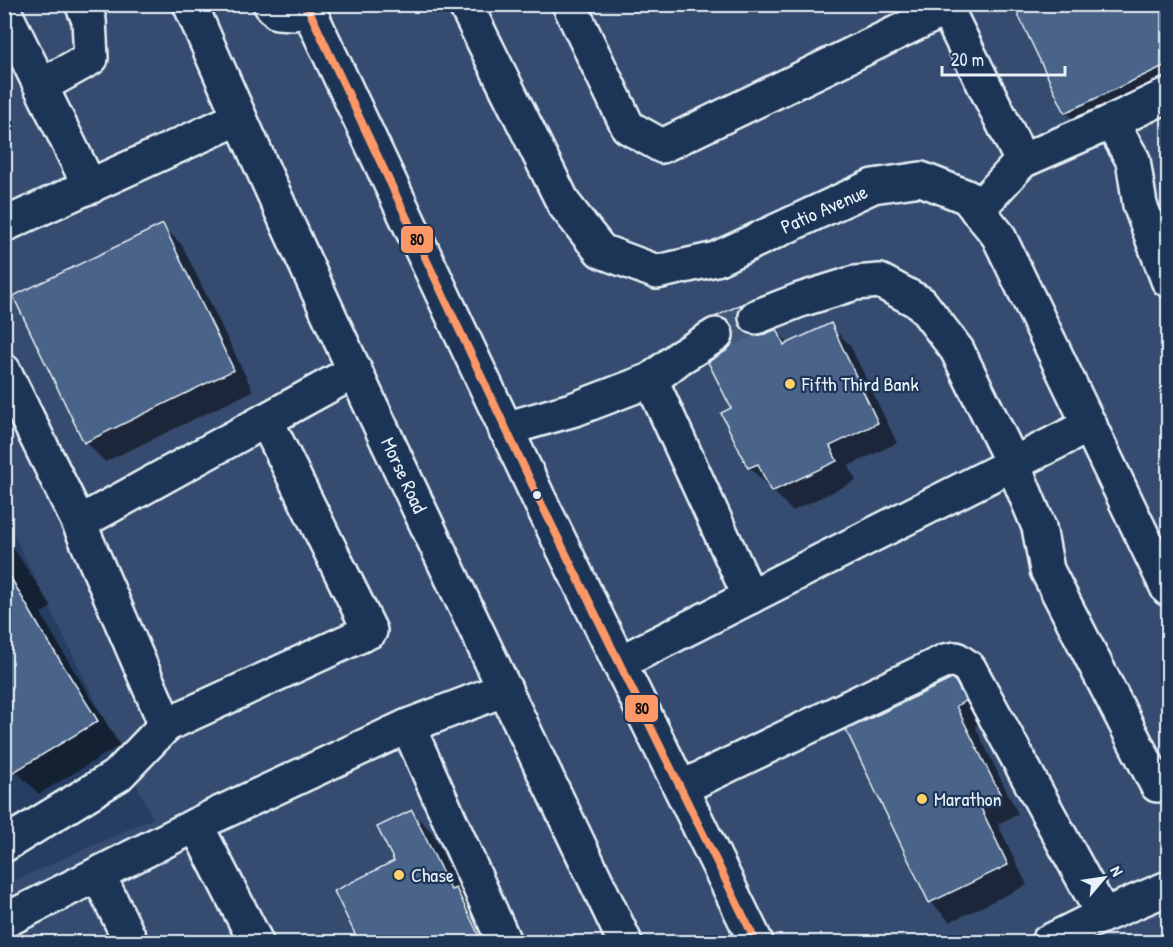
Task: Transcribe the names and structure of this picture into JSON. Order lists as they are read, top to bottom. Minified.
{"streets":{"main road":["Patio Avenue","Morse Road"]},"places":["Fifth Third Bank","Marathon","Chase"],"lines":["transit line 80"],"scale_bar":"20 m","north":"top right"}
